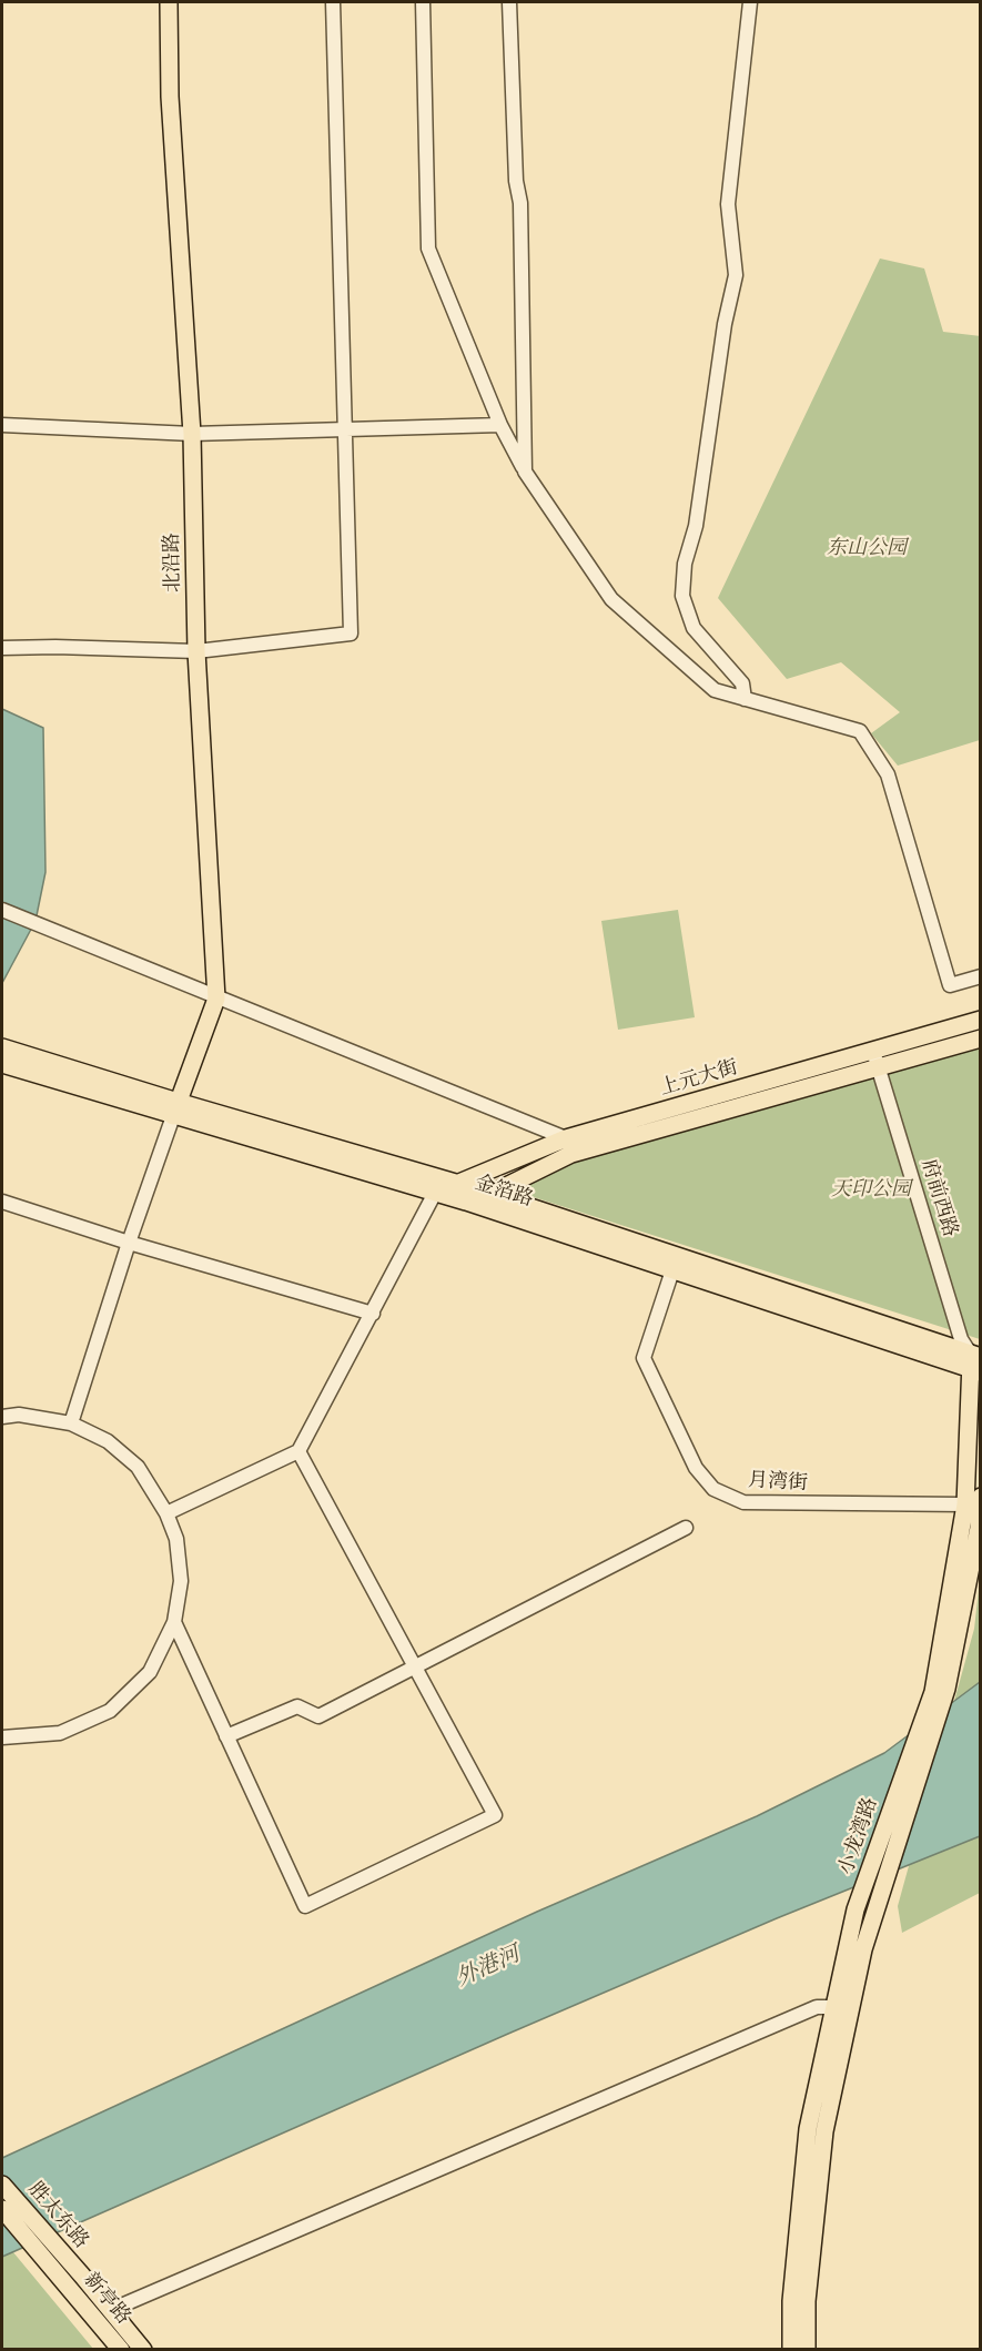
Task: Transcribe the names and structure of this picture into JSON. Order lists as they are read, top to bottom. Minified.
{"streets":{"main road":["北沿路","上元大街","金箔路","小龙湾路","胜太东路","新亭路"],"street":["府前西路","月湾街"]},"crossings":[["北沿路","金箔路"],["上元大街","金箔路"],["上元大街","府前西路"],["金箔路","府前西路"],["金箔路","月湾街"],["金箔路","小龙湾路"],["府前西路","小龙湾路"],["月湾街","小龙湾路"],["胜太东路","新亭路"]],"water":["外港河"],"parks":["东山公园","天印公园"]}
